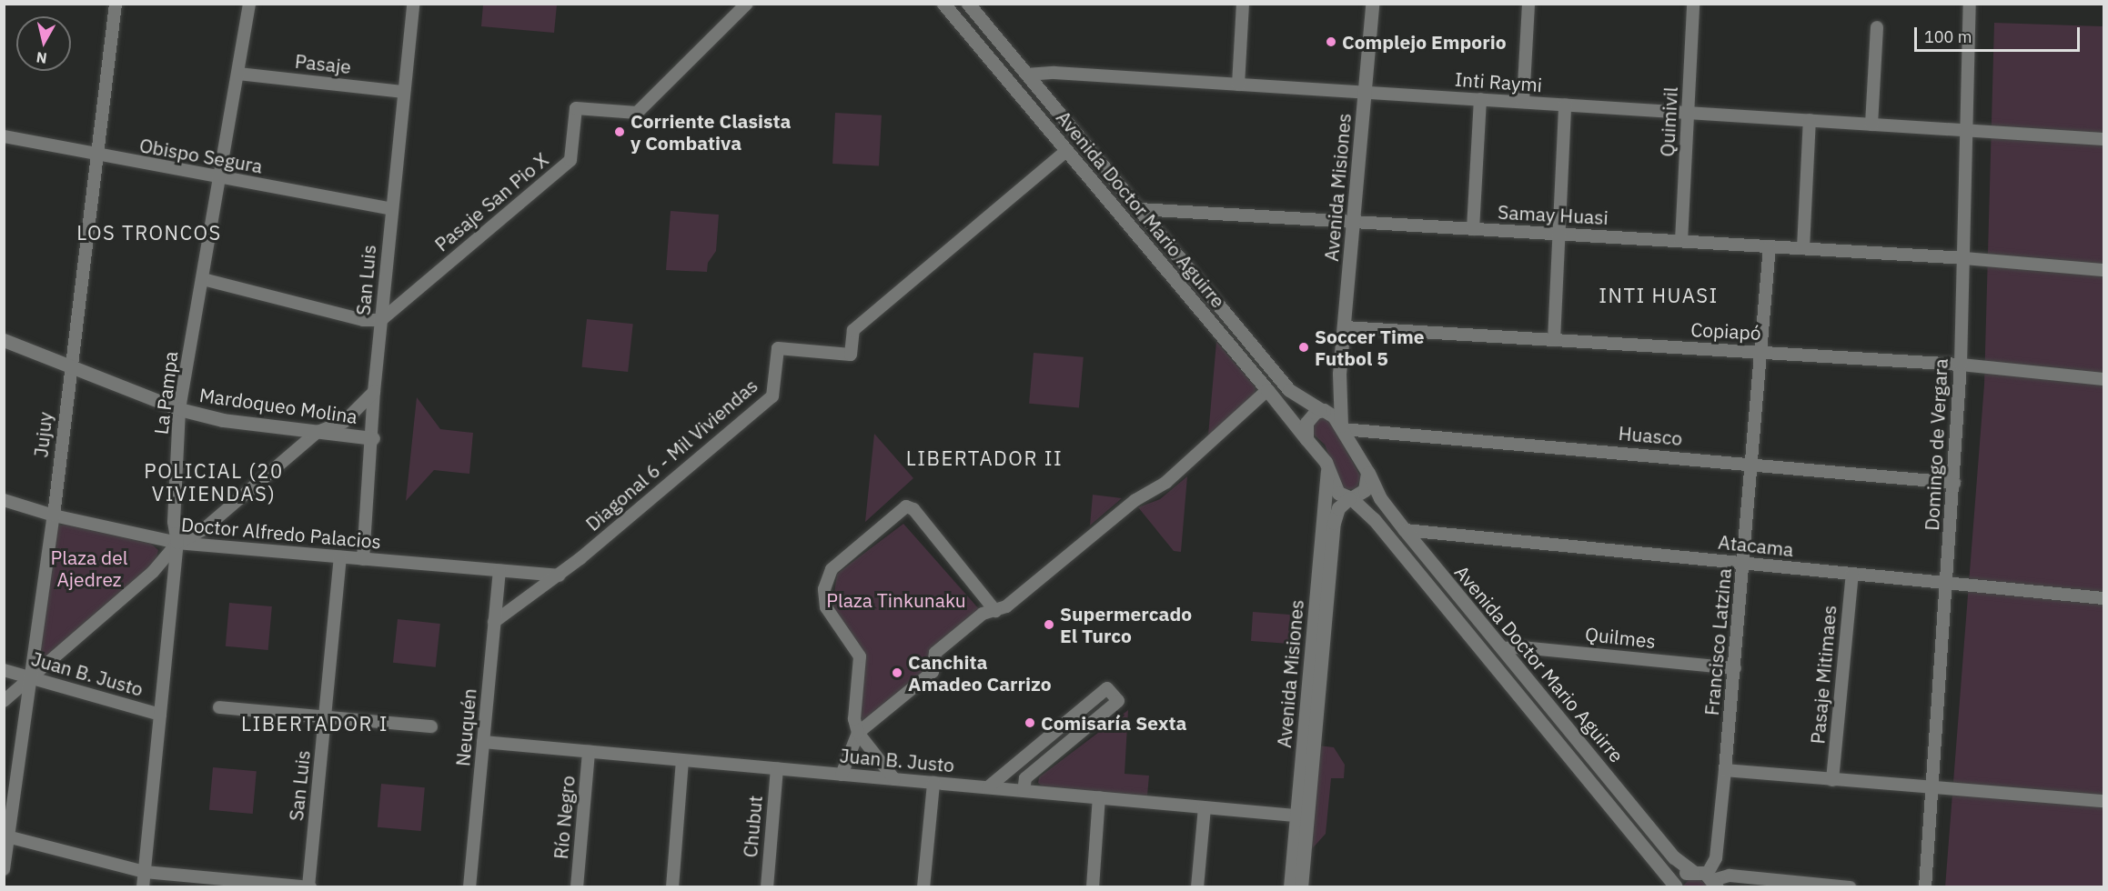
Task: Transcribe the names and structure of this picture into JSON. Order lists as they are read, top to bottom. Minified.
{"streets":{"main road":["Avenida Misiones","Avenida Doctor Mario Aguirre","Mardoqueo Molina"],"street":["Pasaje","Inti Raymi","Quimivil","Obispo Segura","Pasaje San Pio X","Samay Huasi","San Luis","Copiapó","La Pampa","Jujuy","Huasco","Domingo de Vergara","Diagonal 6 - Mil Viviendas","Doctor Alfredo Palacios","Atacama","Quilmes","Francisco Latzina","Juan B. Justo","Pasaje Mitimaes","Neuquén","Río Negro","Chubut"]},"crossings":[["Pasaje","San Luis"],["Pasaje","La Pampa"],["Inti Raymi","Quimivil"],["Inti Raymi","Avenida Misiones"],["Inti Raymi","Avenida Doctor Mario Aguirre"],["Inti Raymi","Domingo de Vergara"],["Quimivil","Samay Huasi"],["Obispo Segura","San Luis"],["Obispo Segura","La Pampa"],["Obispo Segura","Jujuy"],["Avenida Misiones","Avenida Doctor Mario Aguirre"],["Avenida Misiones","Samay Huasi"],["Avenida Misiones","Copiapó"],["Avenida Misiones","Huasco"],["Avenida Misiones","Juan B. Justo"],["Pasaje San Pio X","San Luis"],["Avenida Doctor Mario Aguirre","Samay Huasi"],["Avenida Doctor Mario Aguirre","Huasco"],["Avenida Doctor Mario Aguirre","Diagonal 6 - Mil Viviendas"],["Avenida Doctor Mario Aguirre","Atacama"],["Avenida Doctor Mario Aguirre","Quilmes"],["Avenida Doctor Mario Aguirre","Francisco Latzina"],["Samay Huasi","Domingo de Vergara"],["Samay Huasi","Francisco Latzina"],["San Luis","Mardoqueo Molina"],["San Luis","Doctor Alfredo Palacios"],["Copiapó","Domingo de Vergara"],["Copiapó","Francisco Latzina"],["La Pampa","Mardoqueo Molina"],["La Pampa","Doctor Alfredo Palacios"],["La Pampa","Juan B. Justo"],["Mardoqueo Molina","Jujuy"],["Jujuy","Doctor Alfredo Palacios"],["Jujuy","Juan B. Justo"],["Huasco","Domingo de Vergara"],["Huasco","Francisco Latzina"],["Domingo de Vergara","Atacama"],["Diagonal 6 - Mil Viviendas","Doctor Alfredo Palacios"],["Diagonal 6 - Mil Viviendas","Neuquén"],["Doctor Alfredo Palacios","Neuquén"],["Atacama","Francisco Latzina"],["Atacama","Pasaje Mitimaes"],["Quilmes","Francisco Latzina"],["Juan B. Justo","Neuquén"],["Juan B. Justo","Río Negro"],["Juan B. Justo","Chubut"]],"districts":["LOS TRONCOS","INTI HUASI","LIBERTADOR II","POLICIAL (20 VIVIENDAS)","LIBERTADOR I"],"parks":["Plaza del Ajedrez","Plaza Tinkunaku"],"places":["Complejo Emporio","Corriente Clasista y Combativa","Soccer Time Futbol 5","Supermercado El Turco","Canchita Amadeo Carrizo","Comisaría Sexta"],"scale_bar":"100 m","north":"bottom"}
